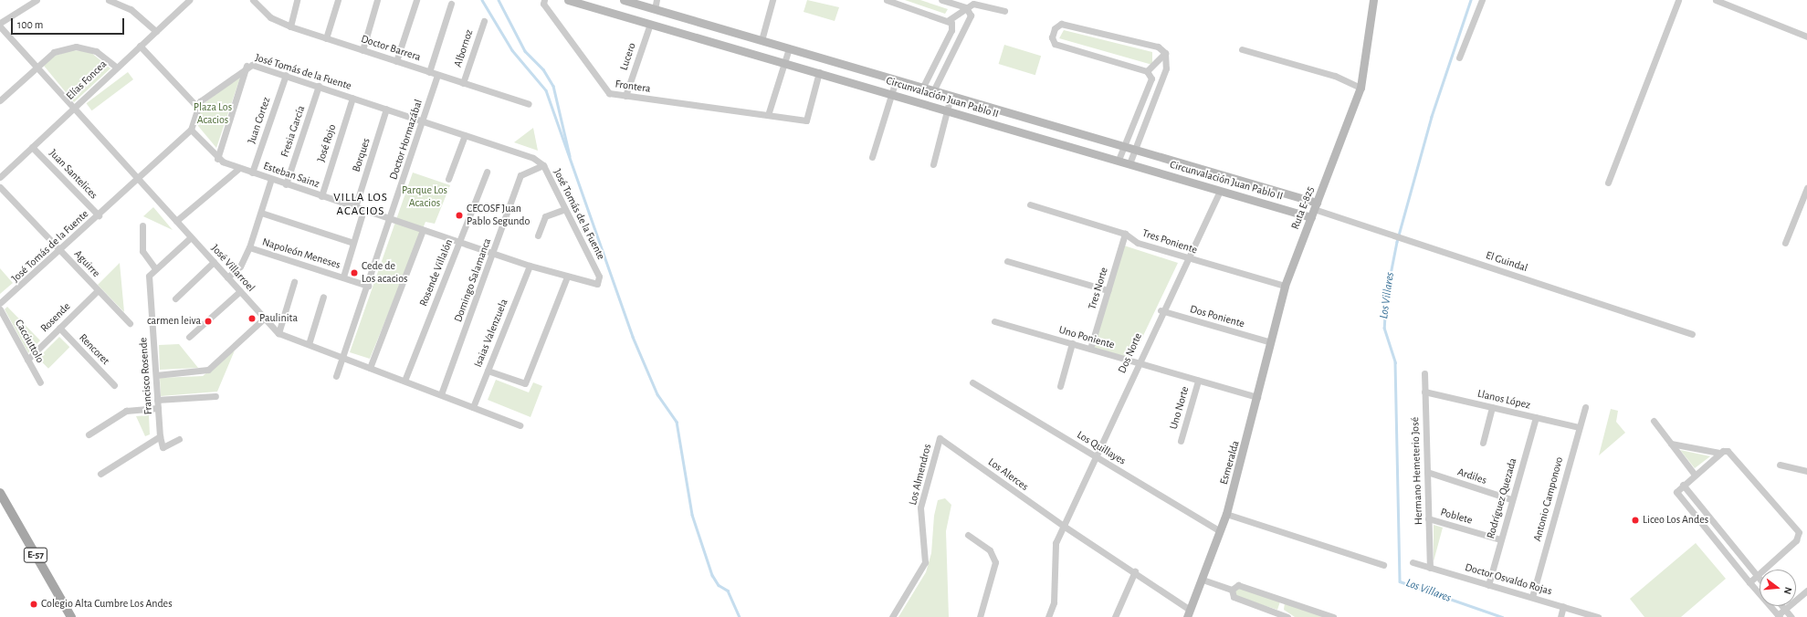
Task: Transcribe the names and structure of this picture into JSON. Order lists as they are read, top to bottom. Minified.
{"streets":{"main road":["E-57"],"street":["Doctor Barrera","Albornoz","Lucero","José Tomás de la Fuente","Elías Foncea","Frontera","Circunvalación Juan Pablo II","Juan Cortez","Fresia García","Doctor Hormazábal","José Rojo","Borques","Juan Santelices","Esteban Sainz","Ruta E-825","Tres Poniente","Napoleón Meneses","El Guindal","Aguirre","José Villarroel","Rosende Villalón","Domingo Salamanca","Tres Norte","Dos Poniente","Rosende","Isaias Valenzuela","Uno Poniente","Cacciuttolo","Rencoret","Dos Norte","Francisco Rosende","Llanos López","Uno Norte","Los Quillayes","Esmeralda","Hermano Hemeterio José","Los Almendros","Los Alerces","Ardiles","Rodríguez Quezada","Antonio Camponovo","Poblete","Doctor Osvaldo Rojas"]},"crossings":[["Doctor Barrera","Albornoz"],["Doctor Barrera","Doctor Hormazábal"],["Lucero","Frontera"],["Lucero","Circunvalación Juan Pablo II"],["José Tomás de la Fuente","Juan Cortez"],["José Tomás de la Fuente","Fresia García"],["José Tomás de la Fuente","Doctor Hormazábal"],["José Tomás de la Fuente","José Rojo"],["José Tomás de la Fuente","Borques"],["José Tomás de la Fuente","Juan Santelices"],["José Tomás de la Fuente","Esteban Sainz"],["José Tomás de la Fuente","Aguirre"],["José Tomás de la Fuente","José Villarroel"],["José Tomás de la Fuente","Domingo Salamanca"],["Elías Foncea","Juan Santelices"],["Elías Foncea","José Villarroel"],["Frontera","Circunvalación Juan Pablo II"],["Circunvalación Juan Pablo II","Ruta E-825"],["Circunvalación Juan Pablo II","El Guindal"],["Circunvalación Juan Pablo II","Dos Norte"],["Juan Cortez","Esteban Sainz"],["Fresia García","Esteban Sainz"],["Doctor Hormazábal","Esteban Sainz"],["Doctor Hormazábal","Napoleón Meneses"],["José Rojo","Esteban Sainz"],["Borques","Esteban Sainz"],["Esteban Sainz","Rosende Villalón"],["Esteban Sainz","Domingo Salamanca"],["Esteban Sainz","Isaias Valenzuela"],["Ruta E-825","Tres Poniente"],["Ruta E-825","El Guindal"],["Ruta E-825","Esmeralda"],["Tres Poniente","Tres Norte"],["Tres Poniente","Dos Norte"],["Aguirre","Rosende"],["José Villarroel","Francisco Rosende"],["Tres Norte","Uno Poniente"],["Dos Poniente","Dos Norte"],["Dos Poniente","Esmeralda"],["Rosende","Cacciuttolo"],["Rosende","Rencoret"],["Uno Poniente","Dos Norte"],["Uno Poniente","Uno Norte"],["Uno Poniente","Esmeralda"],["Dos Norte","Los Quillayes"],["Dos Norte","Los Alerces"],["Llanos López","Hermano Hemeterio José"],["Llanos López","Rodríguez Quezada"],["Llanos López","Antonio Camponovo"],["Los Quillayes","Esmeralda"],["Esmeralda","Los Alerces"],["Hermano Hemeterio José","Ardiles"],["Hermano Hemeterio José","Poblete"],["Hermano Hemeterio José","Doctor Osvaldo Rojas"],["Los Almendros","Los Alerces"],["Ardiles","Rodríguez Quezada"],["Rodríguez Quezada","Poblete"],["Rodríguez Quezada","Doctor Osvaldo Rojas"],["Antonio Camponovo","Doctor Osvaldo Rojas"]],"districts":["VILLA LOS ACACIOS"],"water":["Los Villares"],"parks":["Plaza Los Acacios","Parque Los Acacios"],"places":["CECOSF Juan Pablo Segundo","Cede de Los acacios","Paulinita","carmen leiva","Liceo Los Andes","Colegio Alta Cumbre Los Andes"],"scale_bar":"100 m","north":"right"}
